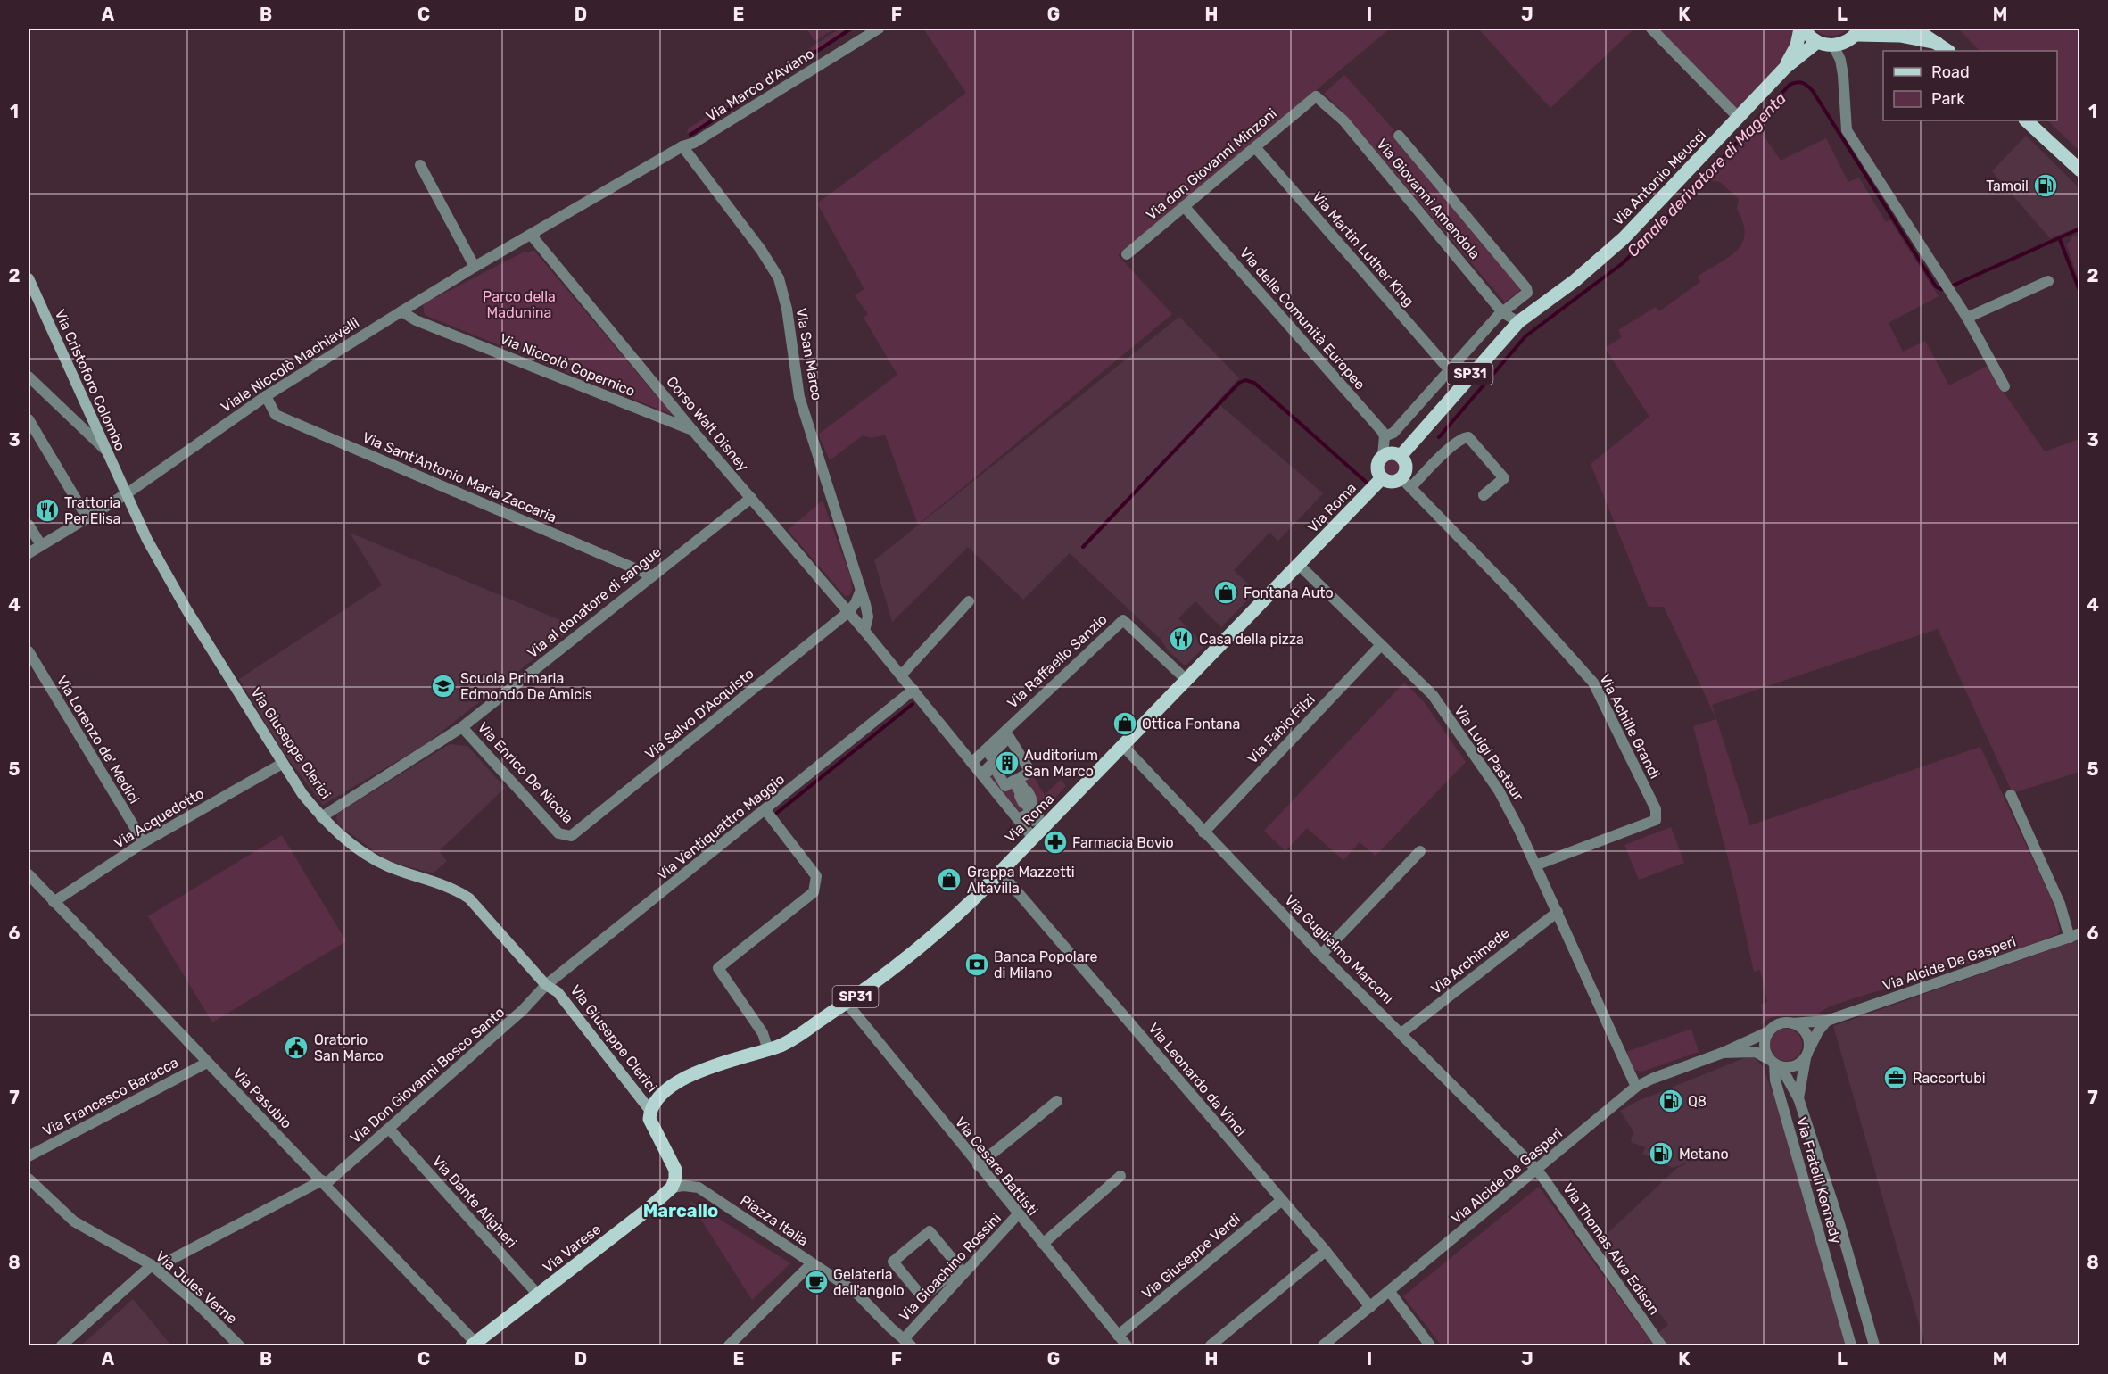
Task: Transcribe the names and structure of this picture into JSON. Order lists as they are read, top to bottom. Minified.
{"streets":{"main road":["Via Antonio Meucci","SP31","Via Roma","Via Giuseppe Clerici","Via Varese"],"street":["Via Marco d'Aviano","Via don Giovanni Minzoni","Via Giovanni Amendola","Via Martin Luther King","Via delle Comunità Europee","Via San Marco","Viale Niccolò Machiavelli","Via Niccolò Copernico","Via Cristoforo Colombo","Corso Walt Disney","Via Sant'Antonio Maria Zaccaria","Via al donatore di sangue","Via Raffaello Sanzio","Via Salvo D'Acquisto","Via Achille Grandi","Via Fabio Filzi","Via Lorenzo de' Medici","Via Luigi Pasteur","Via Enrico De Nicola","Via Acquedotto","Via Ventiquattro Maggio","Via Guglielmo Marconi","Via Archimede","Via Alcide De Gasperi","Via Don Giovanni Bosco Santo","Via Leonardo da Vinci","Via Francesco Baracca","Via Pasubio","Via Cesare Battisti","Via Fratelli Kennedy","Via Dante Aligheri","Piazza Italia","Via Thomas Alva Edison","Via Giuseppe Verdi","Via Gioachino Rossini","Via Jules Verne"]},"crossings":[["Via Marco d'Aviano","Via San Marco"],["Via Marco d'Aviano","Viale Niccolò Machiavelli"],["Via don Giovanni Minzoni","Via Giovanni Amendola"],["Via don Giovanni Minzoni","Via Martin Luther King"],["Via don Giovanni Minzoni","Via delle Comunità Europee"],["Via Antonio Meucci","Via Giovanni Amendola"],["Via Antonio Meucci","SP31"],["Via Giovanni Amendola","SP31"],["Via San Marco","Viale Niccolò Machiavelli"],["Via San Marco","Corso Walt Disney"],["Viale Niccolò Machiavelli","Via Niccolò Copernico"],["Viale Niccolò Machiavelli","Via Cristoforo Colombo"],["Viale Niccolò Machiavelli","Corso Walt Disney"],["Viale Niccolò Machiavelli","Via Sant'Antonio Maria Zaccaria"],["Viale Niccolò Machiavelli","Via Giuseppe Clerici"],["Via Niccolò Copernico","Corso Walt Disney"],["SP31","Via Roma"],["SP31","Via Achille Grandi"],["Via Cristoforo Colombo","Via Giuseppe Clerici"],["Corso Walt Disney","Via al donatore di sangue"],["Corso Walt Disney","Via Salvo D'Acquisto"],["Via Sant'Antonio Maria Zaccaria","Via al donatore di sangue"],["Via Roma","Via Raffaello Sanzio"],["Via Roma","Via Achille Grandi"],["Via Roma","Via Giuseppe Clerici"],["Via Roma","Via Luigi Pasteur"],["Via Roma","Via Guglielmo Marconi"],["Via Roma","Via Leonardo da Vinci"],["Via Roma","Via Cesare Battisti"],["Via al donatore di sangue","Via Giuseppe Clerici"],["Via al donatore di sangue","Via Enrico De Nicola"],["Via Salvo D'Acquisto","Via Enrico De Nicola"],["Via Achille Grandi","Via Luigi Pasteur"],["Via Fabio Filzi","Via Luigi Pasteur"],["Via Fabio Filzi","Via Guglielmo Marconi"],["Via Lorenzo de' Medici","Via Acquedotto"],["Via Giuseppe Clerici","Via Acquedotto"],["Via Giuseppe Clerici","Via Ventiquattro Maggio"],["Via Giuseppe Clerici","Via Don Giovanni Bosco Santo"],["Via Giuseppe Clerici","Piazza Italia"],["Via Giuseppe Clerici","Via Varese"],["Via Luigi Pasteur","Via Archimede"],["Via Luigi Pasteur","Via Alcide De Gasperi"],["Via Acquedotto","Via Pasubio"],["Via Ventiquattro Maggio","Via Don Giovanni Bosco Santo"],["Via Guglielmo Marconi","Via Archimede"],["Via Guglielmo Marconi","Via Alcide De Gasperi"],["Via Guglielmo Marconi","Via Thomas Alva Edison"],["Via Alcide De Gasperi","Via Leonardo da Vinci"],["Via Alcide De Gasperi","Via Fratelli Kennedy"],["Via Alcide De Gasperi","Via Thomas Alva Edison"],["Via Don Giovanni Bosco Santo","Via Pasubio"],["Via Don Giovanni Bosco Santo","Via Dante Aligheri"],["Via Don Giovanni Bosco Santo","Via Jules Verne"],["Via Leonardo da Vinci","Via Giuseppe Verdi"],["Via Francesco Baracca","Via Pasubio"],["Via Pasubio","Via Varese"],["Via Cesare Battisti","Via Giuseppe Verdi"],["Via Cesare Battisti","Via Gioachino Rossini"],["Via Dante Aligheri","Via Varese"],["Piazza Italia","Via Varese"]],"districts":["Marcallo"],"water":["Canale derivatore di Magenta"],"parks":["Parco della Madunina"],"places":{"fuel station":["Tamoil","Q8","Metano"],"restaurant":["Trattoria Per Elisa","Casa della pizza"],"shop":["Fontana Auto","Ottica Fontana","Grappa Mazzetti Altavilla"],"school or university":["Scuola Primaria Edmondo De Amicis"],"building":["Auditorium San Marco"],"pharmacy":["Farmacia Bovio"],"bank":["Banca Popolare di Milano"],"public building":["Oratorio San Marco"],"office":["Raccortubi"],"cafe":["Gelateria dell'angolo"]},"legend":["Road","Park"],"grid":{"columns":["A","B","C","D","E","F","G","H","I","J","K","L","M"],"rows":["1","2","3","4","5","6","7","8"]}}
